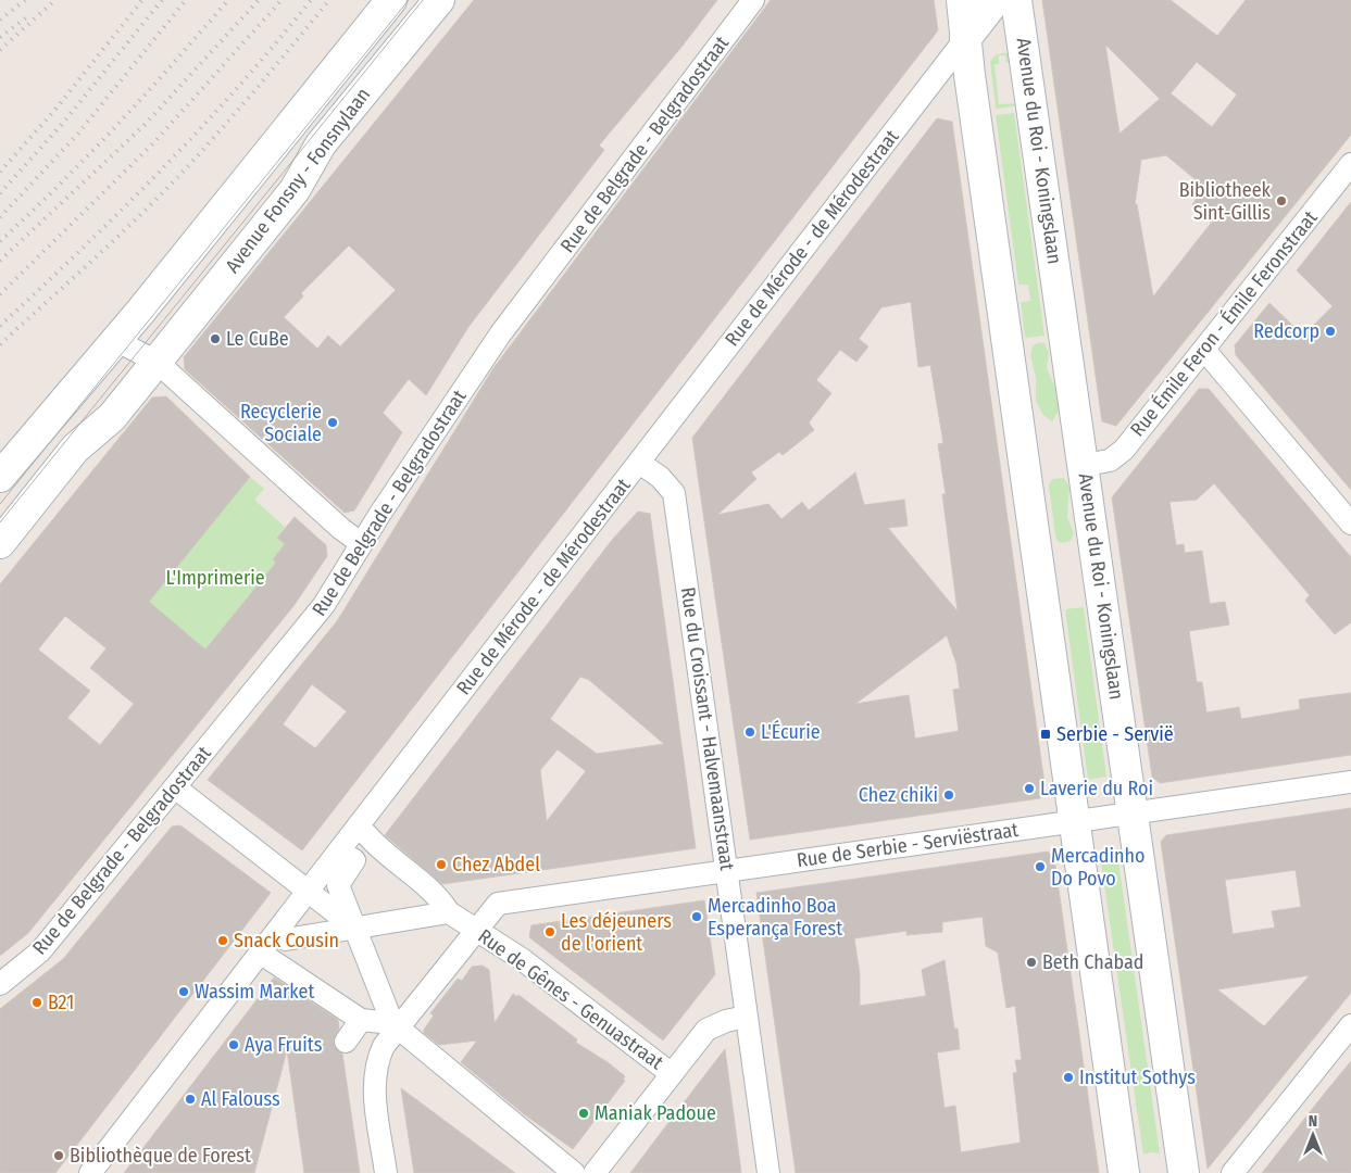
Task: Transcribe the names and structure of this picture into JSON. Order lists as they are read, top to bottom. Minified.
{"streets":{"street":["Rue de Belgrade - Belgradostraat","Avenue du Roi - Koningslaan","Avenue Fonsny - Fonsnylaan","Rue de Mérode - de Mérodestraat","Rue Émile Feron - Émile Feronstraat","Rue du Croissant - Halvemaanstraat","Rue de Serbie - Serviëstraat","Rue de Gênes - Genuastraat"]},"crossings":[["Avenue du Roi - Koningslaan","Rue Émile Feron - Émile Feronstraat"],["Avenue du Roi - Koningslaan","Rue de Serbie - Serviëstraat"],["Rue de Mérode - de Mérodestraat","Rue du Croissant - Halvemaanstraat"],["Rue du Croissant - Halvemaanstraat","Rue de Serbie - Serviëstraat"],["Rue de Serbie - Serviëstraat","Rue de Gênes - Genuastraat"]],"parks":["L'Imprimerie"],"places":{"other":["Bibliotheek Sint-Gillis","Redcorp","Le CuBe","Recyclerie Sociale","L'Écurie","Laverie du Roi","Chez chiki","Chez Abdel","Mercadinho Do Povo","Mercadinho Boa Esperança Forest","Les déjeuners de l'orient","Snack Cousin","Beth Chabad","Wassim Market","B21","Aya Fruits","Institut Sothys","Al Falouss","Maniak Padoue","Bibliothèque de Forest"],"transit":["Serbie - Servië"]},"north":"top"}
